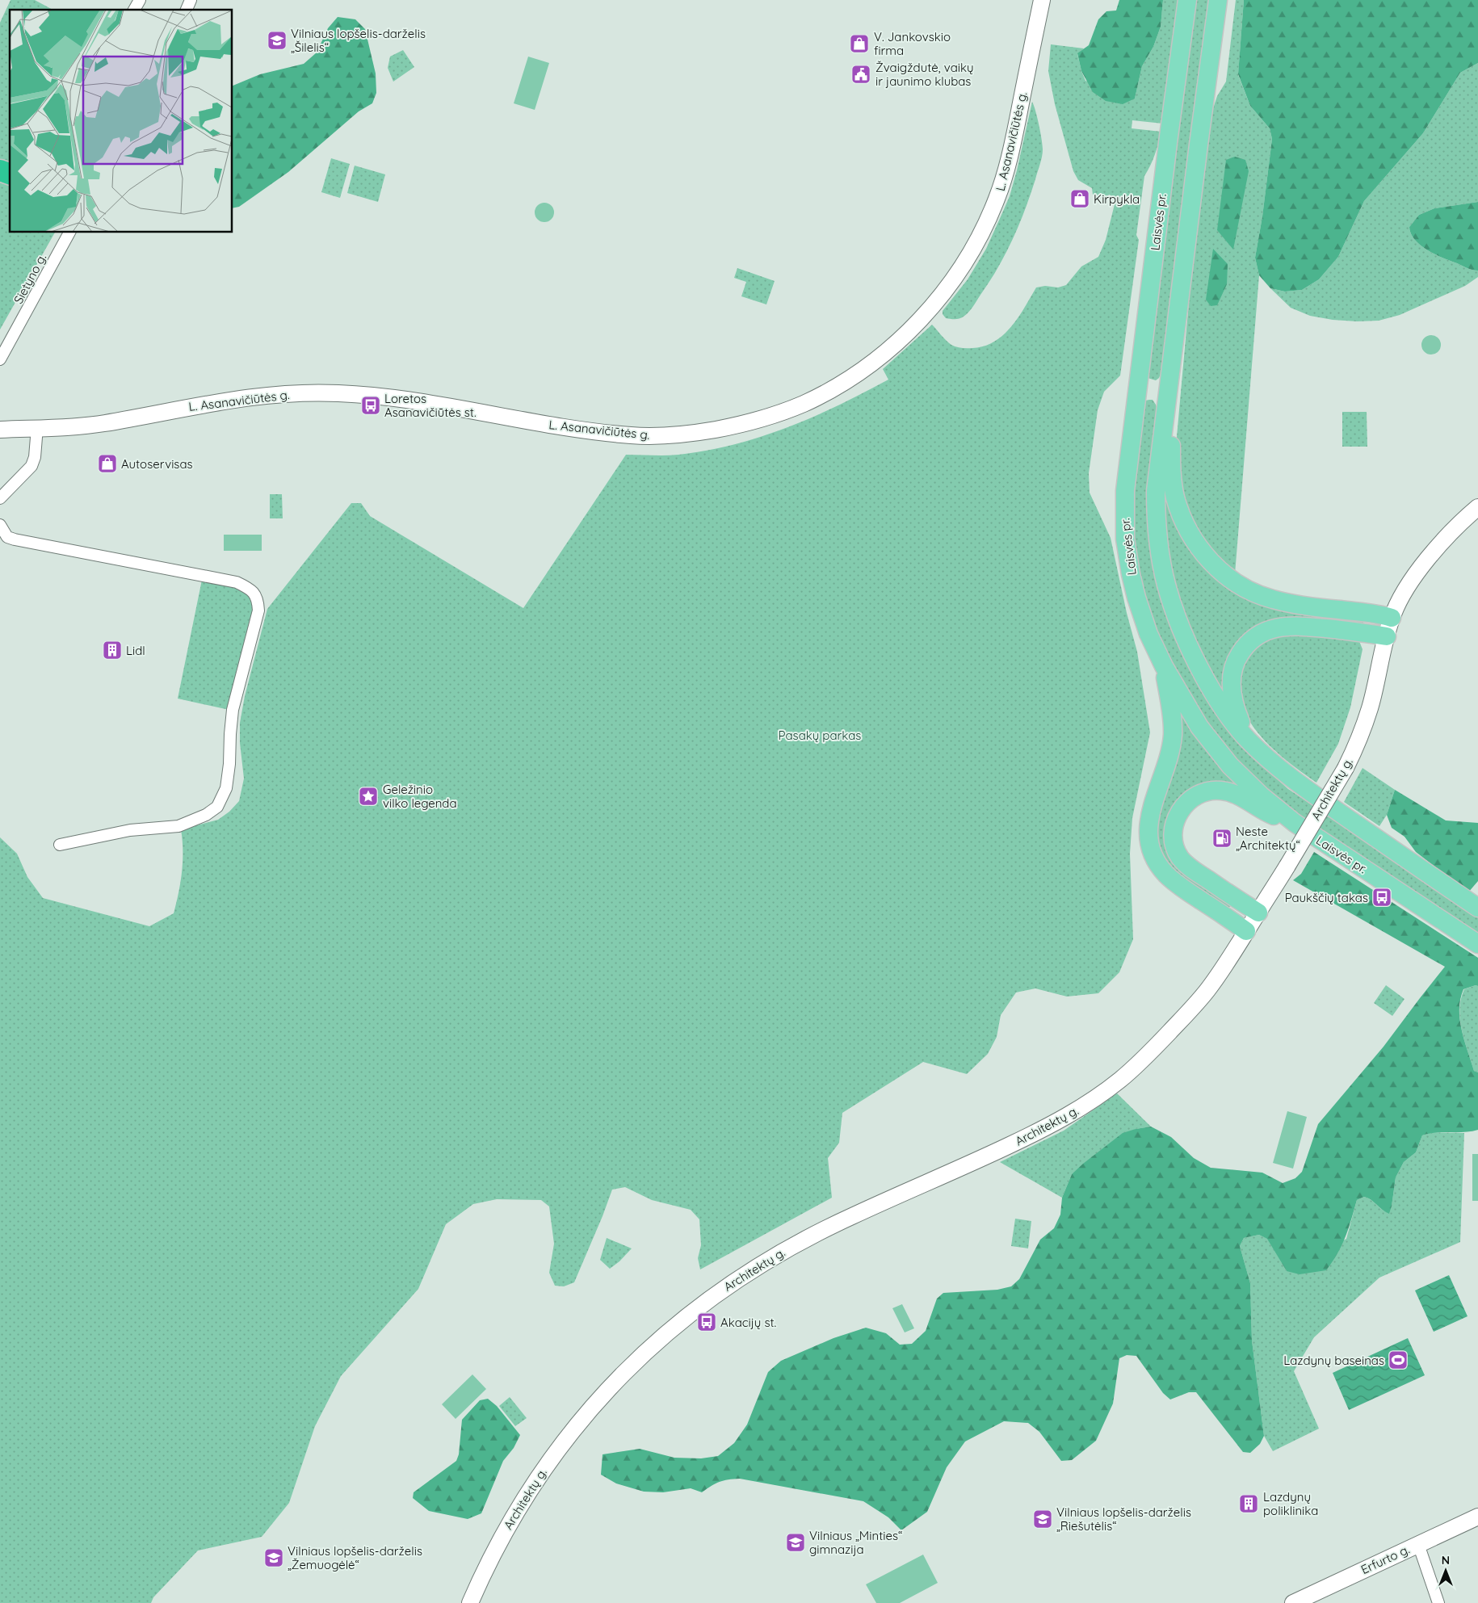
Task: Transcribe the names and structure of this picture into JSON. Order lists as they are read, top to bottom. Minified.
{"streets":{"main road":["Laisvės pr."],"street":["L. Asanavičiūtės g.","Sietyno g.","Architektų g.","Erfurto g."]},"parks":["Pasakų parkas"],"places":{"school or university":["Vilniaus lopšelis-darželis „Šilelis“","Vilniaus lopšelis-darželis „Riešutėlis“","Vilniaus „Minties“ gimnazija","Vilniaus lopšelis-darželis „Žemuogėlė“"],"shop":["V. Jankovskio firma","Kirpykla","Autoservisas"],"public building":["Žvaigždutė, vaikų ir jaunimo klubas"],"bus stop":["Loretos Asanavičiūtės st.","Paukščių takas","Akacijų st."],"building":["Lidl","Lazdynų poliklinika"],"place":["Geležinio vilko legenda"],"fuel station":["Neste „Architektų“"],"sports":["Lazdynų baseinas"]},"north":"top"}
